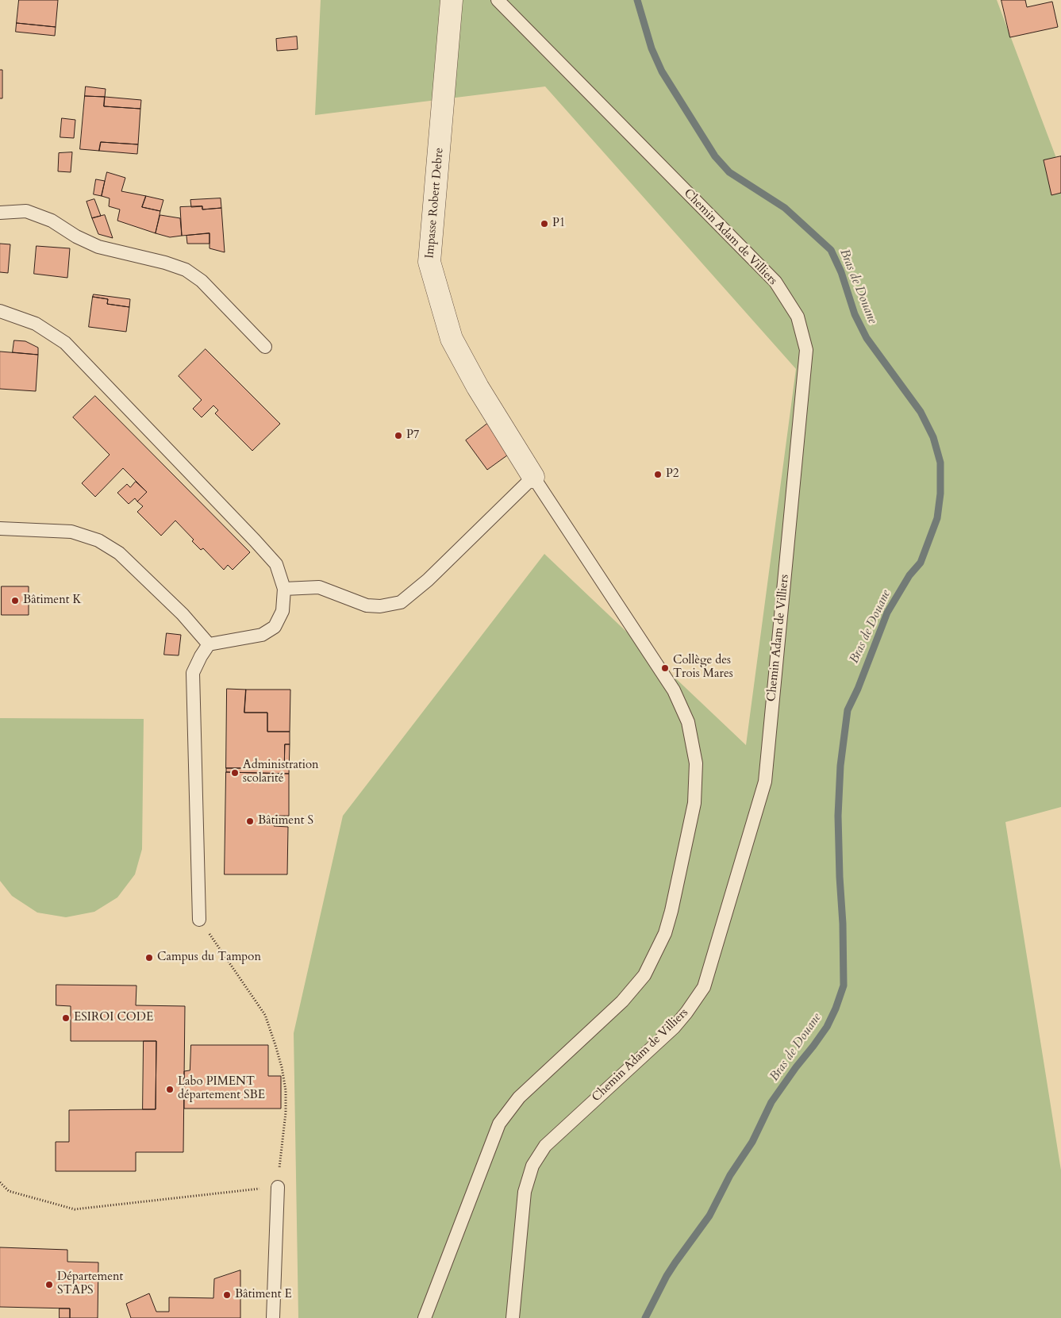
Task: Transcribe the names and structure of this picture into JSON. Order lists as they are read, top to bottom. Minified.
{"streets":{"street":["Impasse Robert Debre"],"lane":["Chemin Adam de Villiers"]},"water":["Bras de Douane"],"places":["P1","P7","P2","Bâtiment K","Collège des Trois Mares","Administration scolarité","Bâtiment S","Campus du Tampon","ESIROI CODE","Labo PIMENT département SBE","Département STAPS","Bâtiment E"]}
